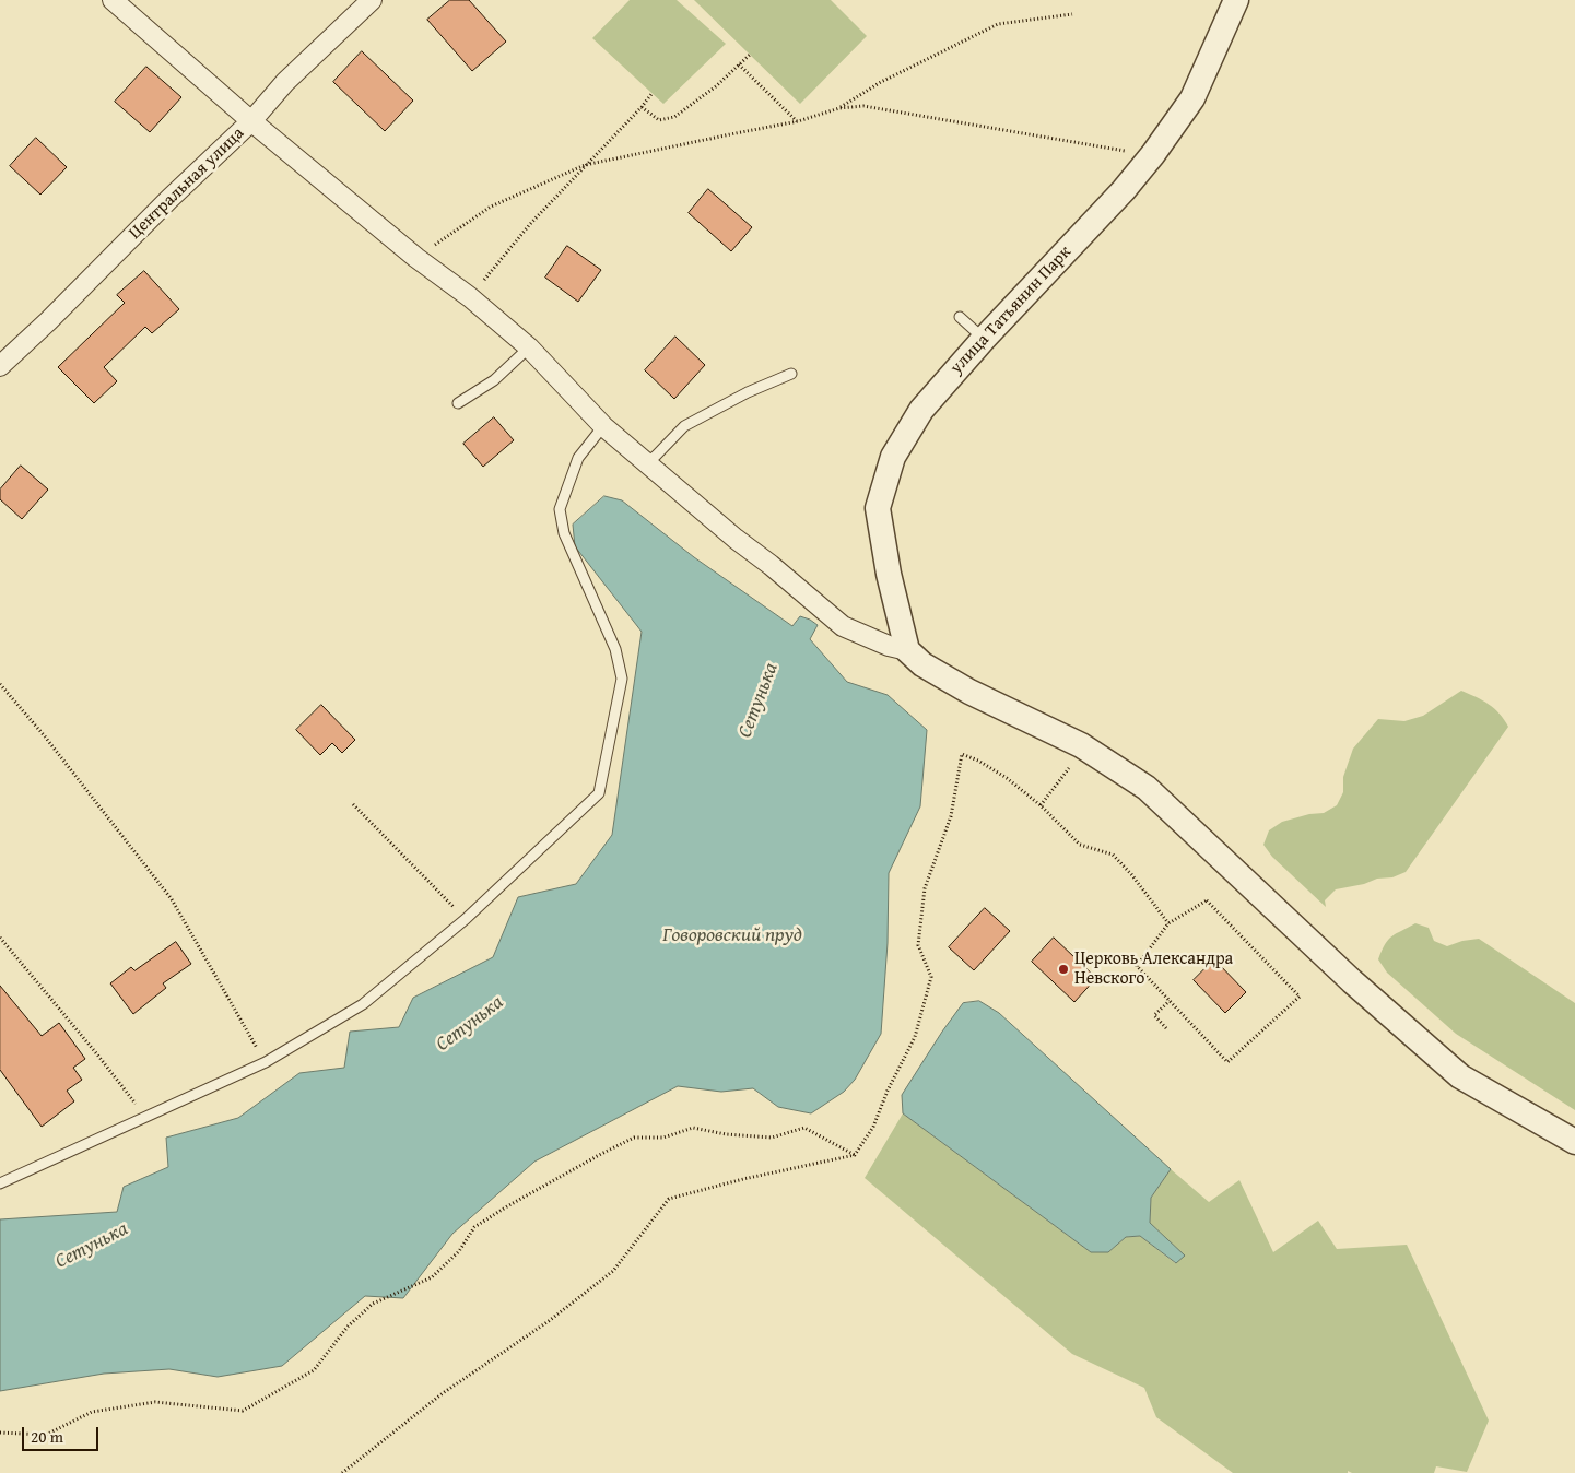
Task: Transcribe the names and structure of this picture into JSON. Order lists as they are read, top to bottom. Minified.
{"streets":{"street":["Центральная улица","улица Татьянин Парк"]},"water":["Сетунька","Говоровский пруд"],"places":["Церковь Александра Невского"],"scale_bar":"20 m"}
